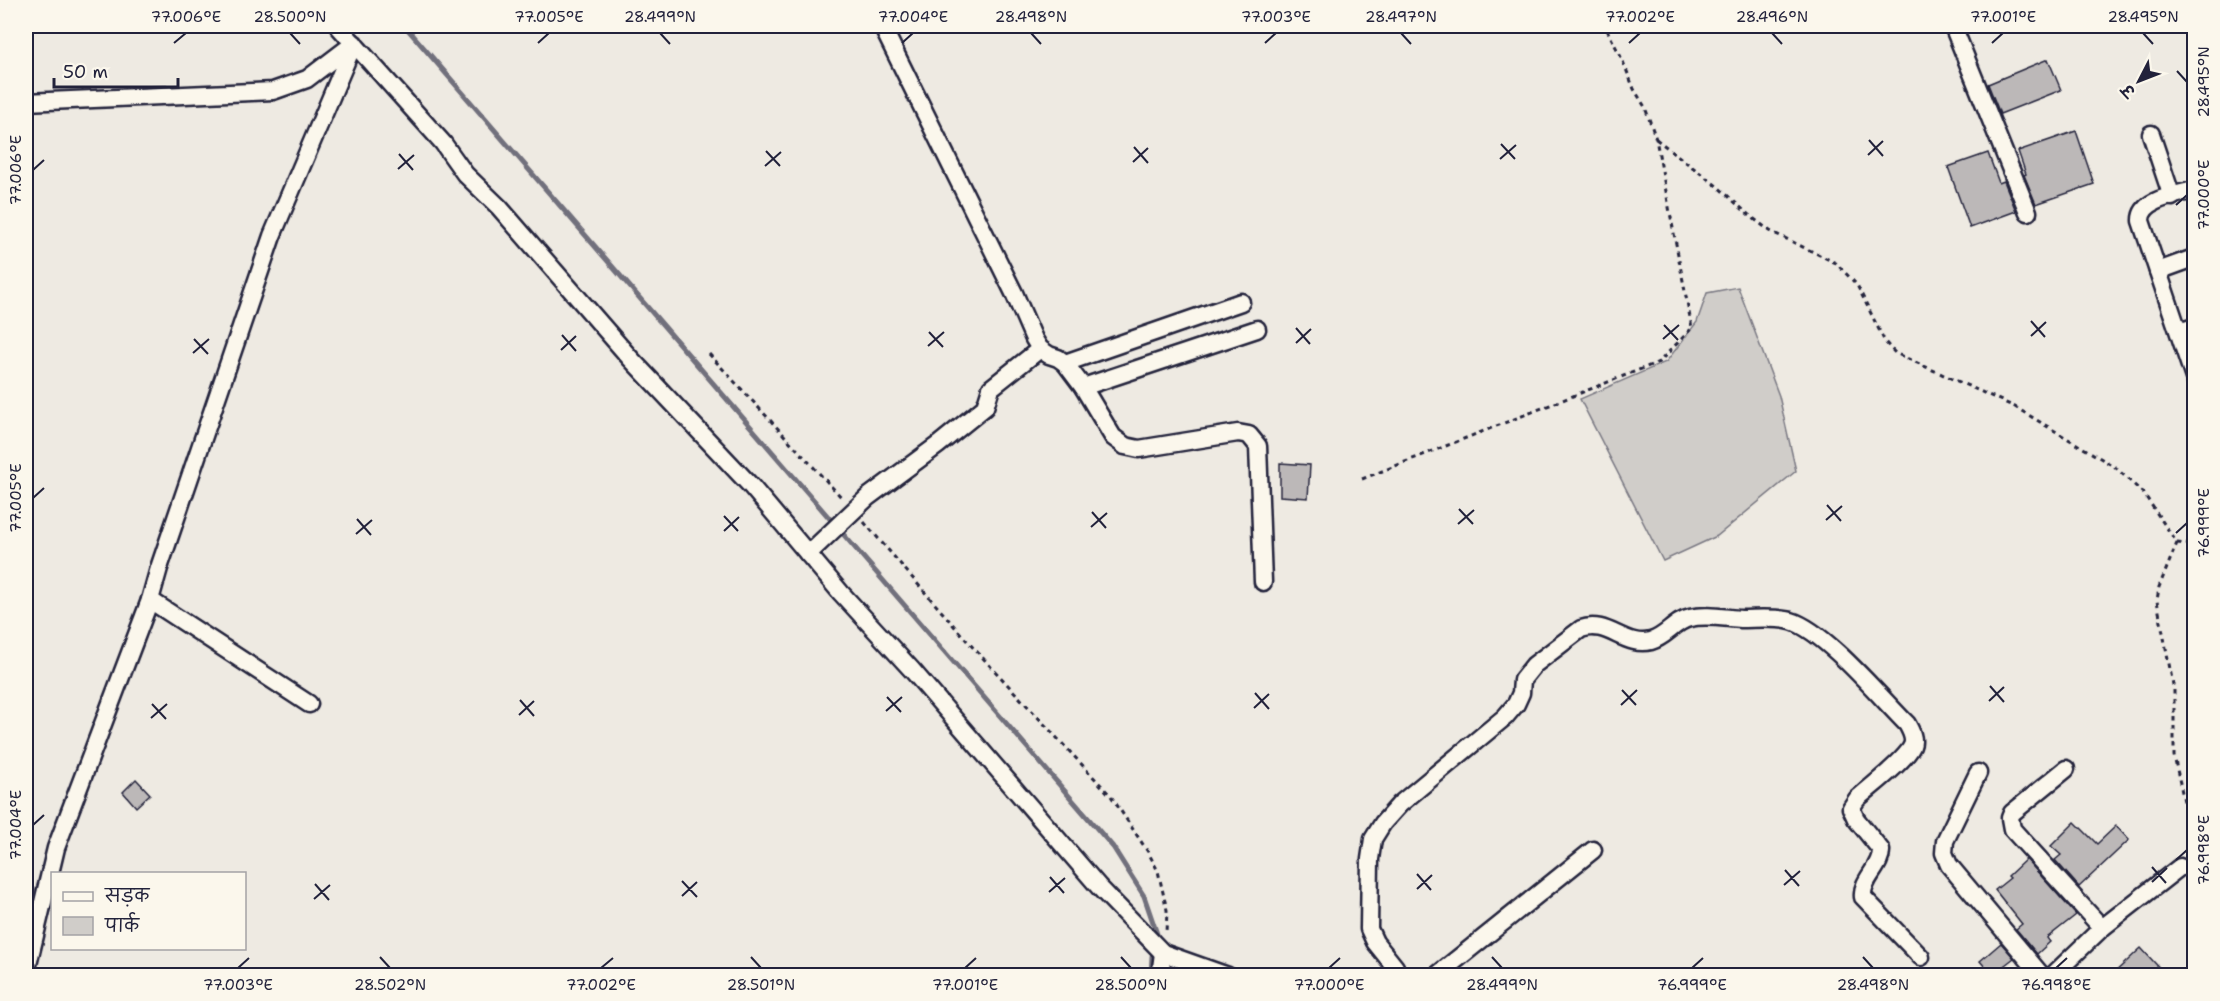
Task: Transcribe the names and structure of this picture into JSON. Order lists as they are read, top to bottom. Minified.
{"legend":["सड़क","पार्क"],"scale_bar":"50 m","north":"bottom left","coordinates":["77.006°E","28.500°N","77.005°E","28.499°N","77.004°E","28.498°N","77.003°E","28.497°N","77.002°E","28.496°N","77.001°E","28.495°N","77.000°E","76.999°E","76.998°E","28.502°N","28.501°N"]}
